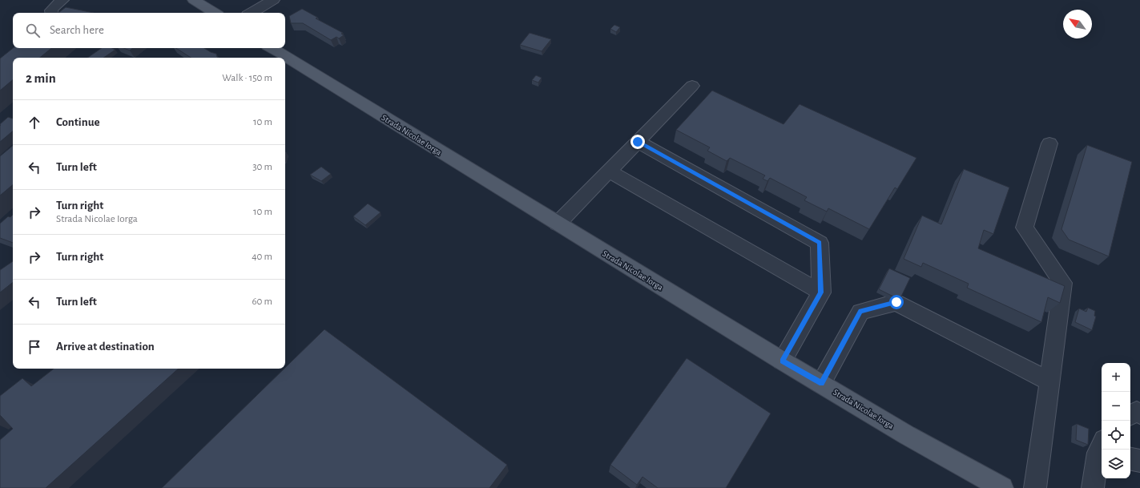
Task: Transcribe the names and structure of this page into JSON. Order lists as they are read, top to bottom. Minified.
{"streets":{"main road":["Strada Nicolae Iorga"]},"north":"top left","page":{"search":"Search here","heading":["2 min","Walk · 150 m"],"list":[["Continue","10 m"],["Turn left","30 m"],["Turn right","Strada Nicolae Iorga","10 m"],["Turn right","40 m"],["Turn left","60 m"],"Arrive at destination"],"map_buttons":["+","−"]}}
